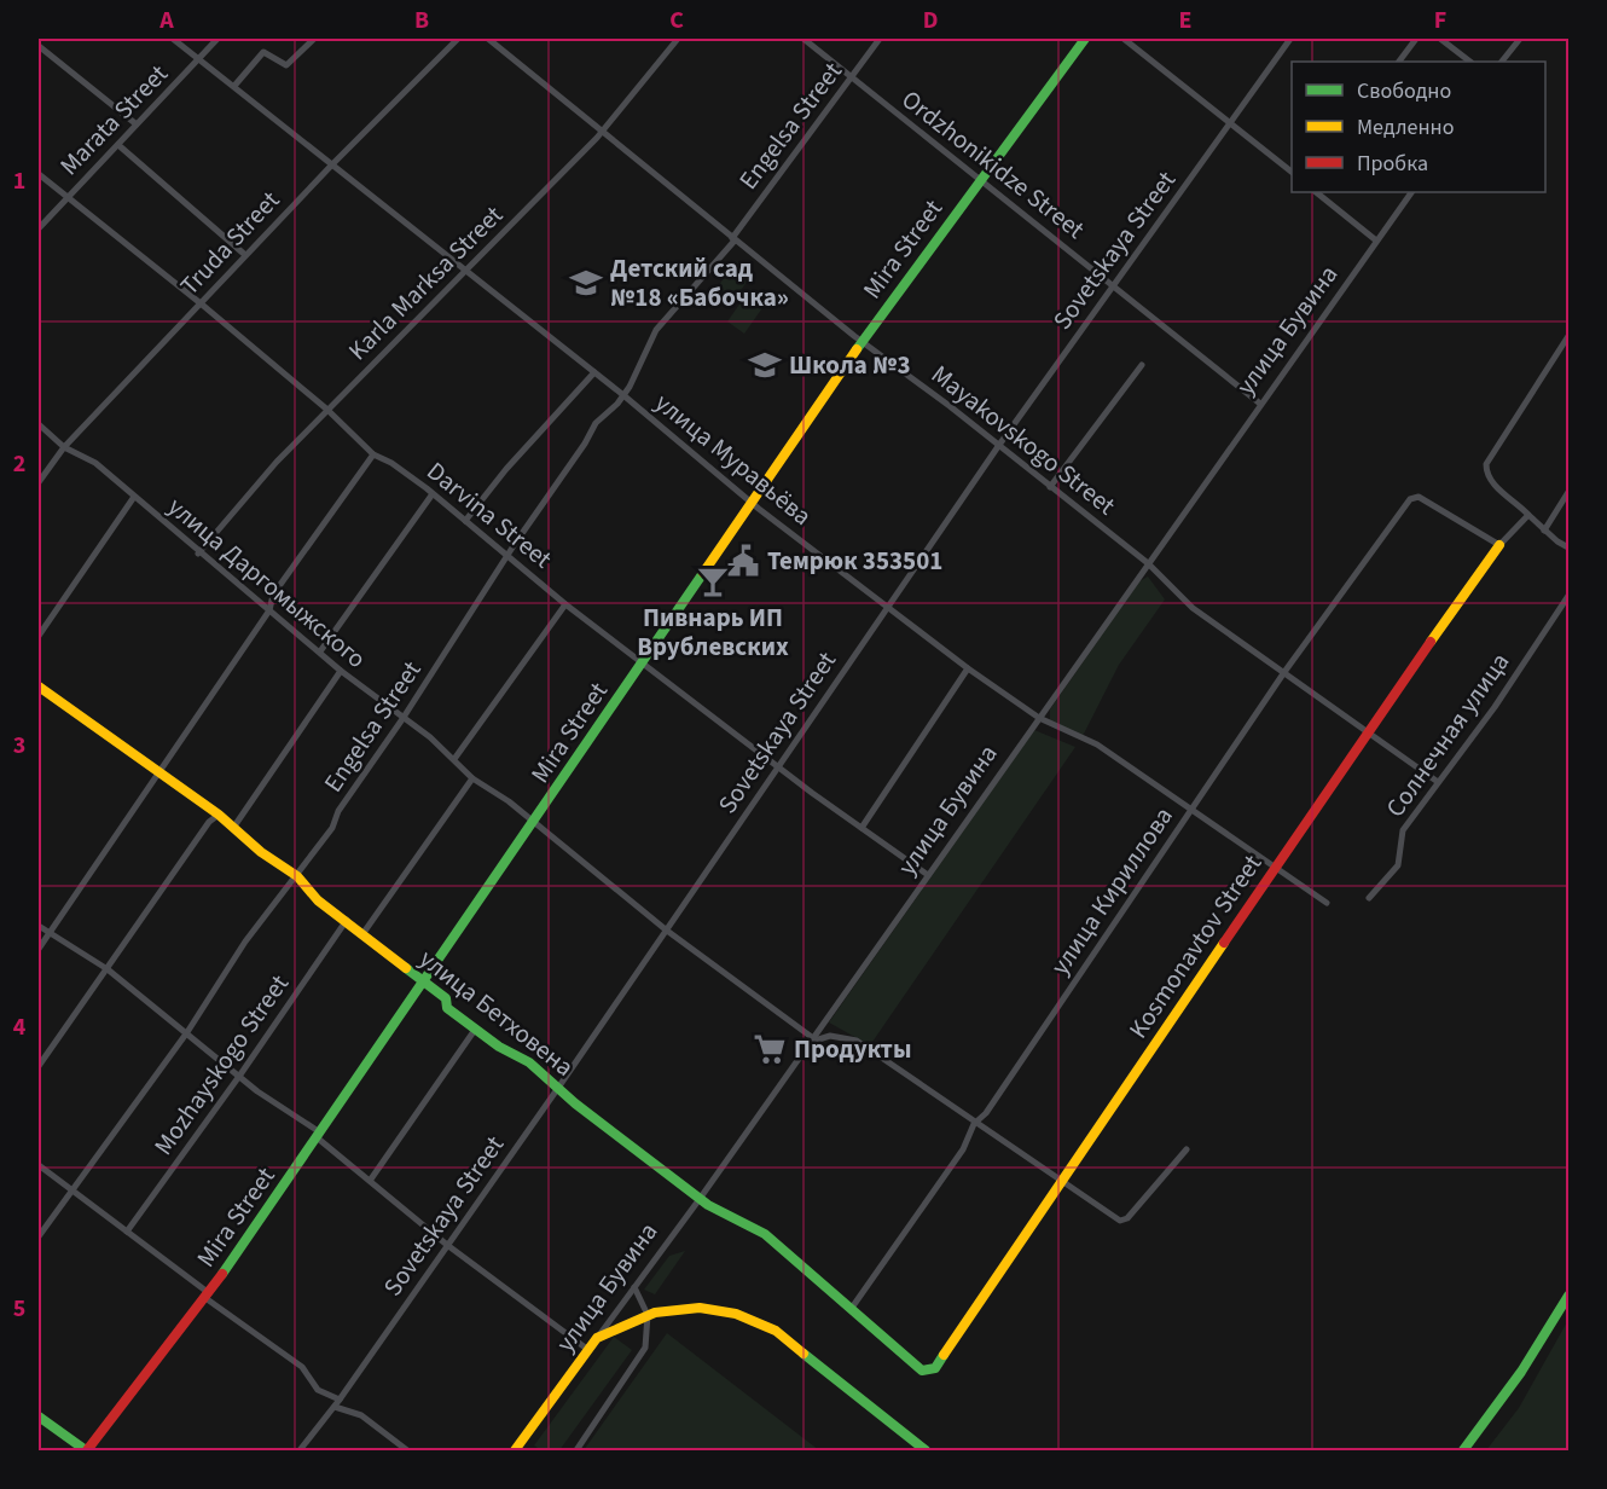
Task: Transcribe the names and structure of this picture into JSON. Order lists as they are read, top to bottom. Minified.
{"streets":{"street":["Marata Street","Engelsa Street","Ordzhonikidze Street","Truda Street","Mira Street","Sovetskaya Street","Karla Marksa Street","улица Бувина","Mayakovskogo Street","улица Муравьёва","Darvina Street","улица Даргомыжского","Солнечная улица","улица Кириллова","Kosmonavtov Street","улица Бетховена","Mozhayskogo Street"]},"crossings":[["Marata Street","улица Муравьёва"],["Marata Street","Darvina Street"],["Engelsa Street","Ordzhonikidze Street"],["Engelsa Street","Mayakovskogo Street"],["Engelsa Street","улица Муравьёва"],["Engelsa Street","Darvina Street"],["Engelsa Street","улица Даргомыжского"],["Engelsa Street","улица Бетховена"],["Ordzhonikidze Street","Mira Street"],["Ordzhonikidze Street","Sovetskaya Street"],["Ordzhonikidze Street","улица Бувина"],["Truda Street","улица Муравьёва"],["Truda Street","Darvina Street"],["Truda Street","улица Даргомыжского"],["Mira Street","Mayakovskogo Street"],["Mira Street","улица Муравьёва"],["Mira Street","Darvina Street"],["Mira Street","улица Даргомыжского"],["Mira Street","улица Бетховена"],["Sovetskaya Street","Mayakovskogo Street"],["Sovetskaya Street","улица Муравьёва"],["Sovetskaya Street","Darvina Street"],["Sovetskaya Street","улица Даргомыжского"],["Sovetskaya Street","улица Бетховена"],["Karla Marksa Street","Mayakovskogo Street"],["Karla Marksa Street","улица Муравьёва"],["Karla Marksa Street","Darvina Street"],["Karla Marksa Street","улица Даргомыжского"],["улица Бувина","Mayakovskogo Street"],["улица Бувина","улица Муравьёва"],["улица Бувина","Darvina Street"],["улица Бувина","улица Даргомыжского"],["улица Бувина","улица Бетховена"],["Mayakovskogo Street","Солнечная улица"],["Mayakovskogo Street","улица Кириллова"],["Mayakovskogo Street","Kosmonavtov Street"],["улица Муравьёва","улица Кириллова"],["улица Муравьёва","Kosmonavtov Street"],["улица Кириллова","Kosmonavtov Street"],["улица Кириллова","улица Бетховена"],["Kosmonavtov Street","улица Бетховена"],["улица Бетховена","Mozhayskogo Street"]],"places":{"school or university":["Детский сад №18 «Бабочка»","Школа №3"],"public building":["Темрюк 353501"],"bar":["Пивнарь ИП Врублевских"],"supermarket":["Продукты"]},"legend":["Свободно","Медленно","Пробка"],"grid":{"columns":["A","B","C","D","E","F"],"rows":["1","2","3","4","5"]}}
